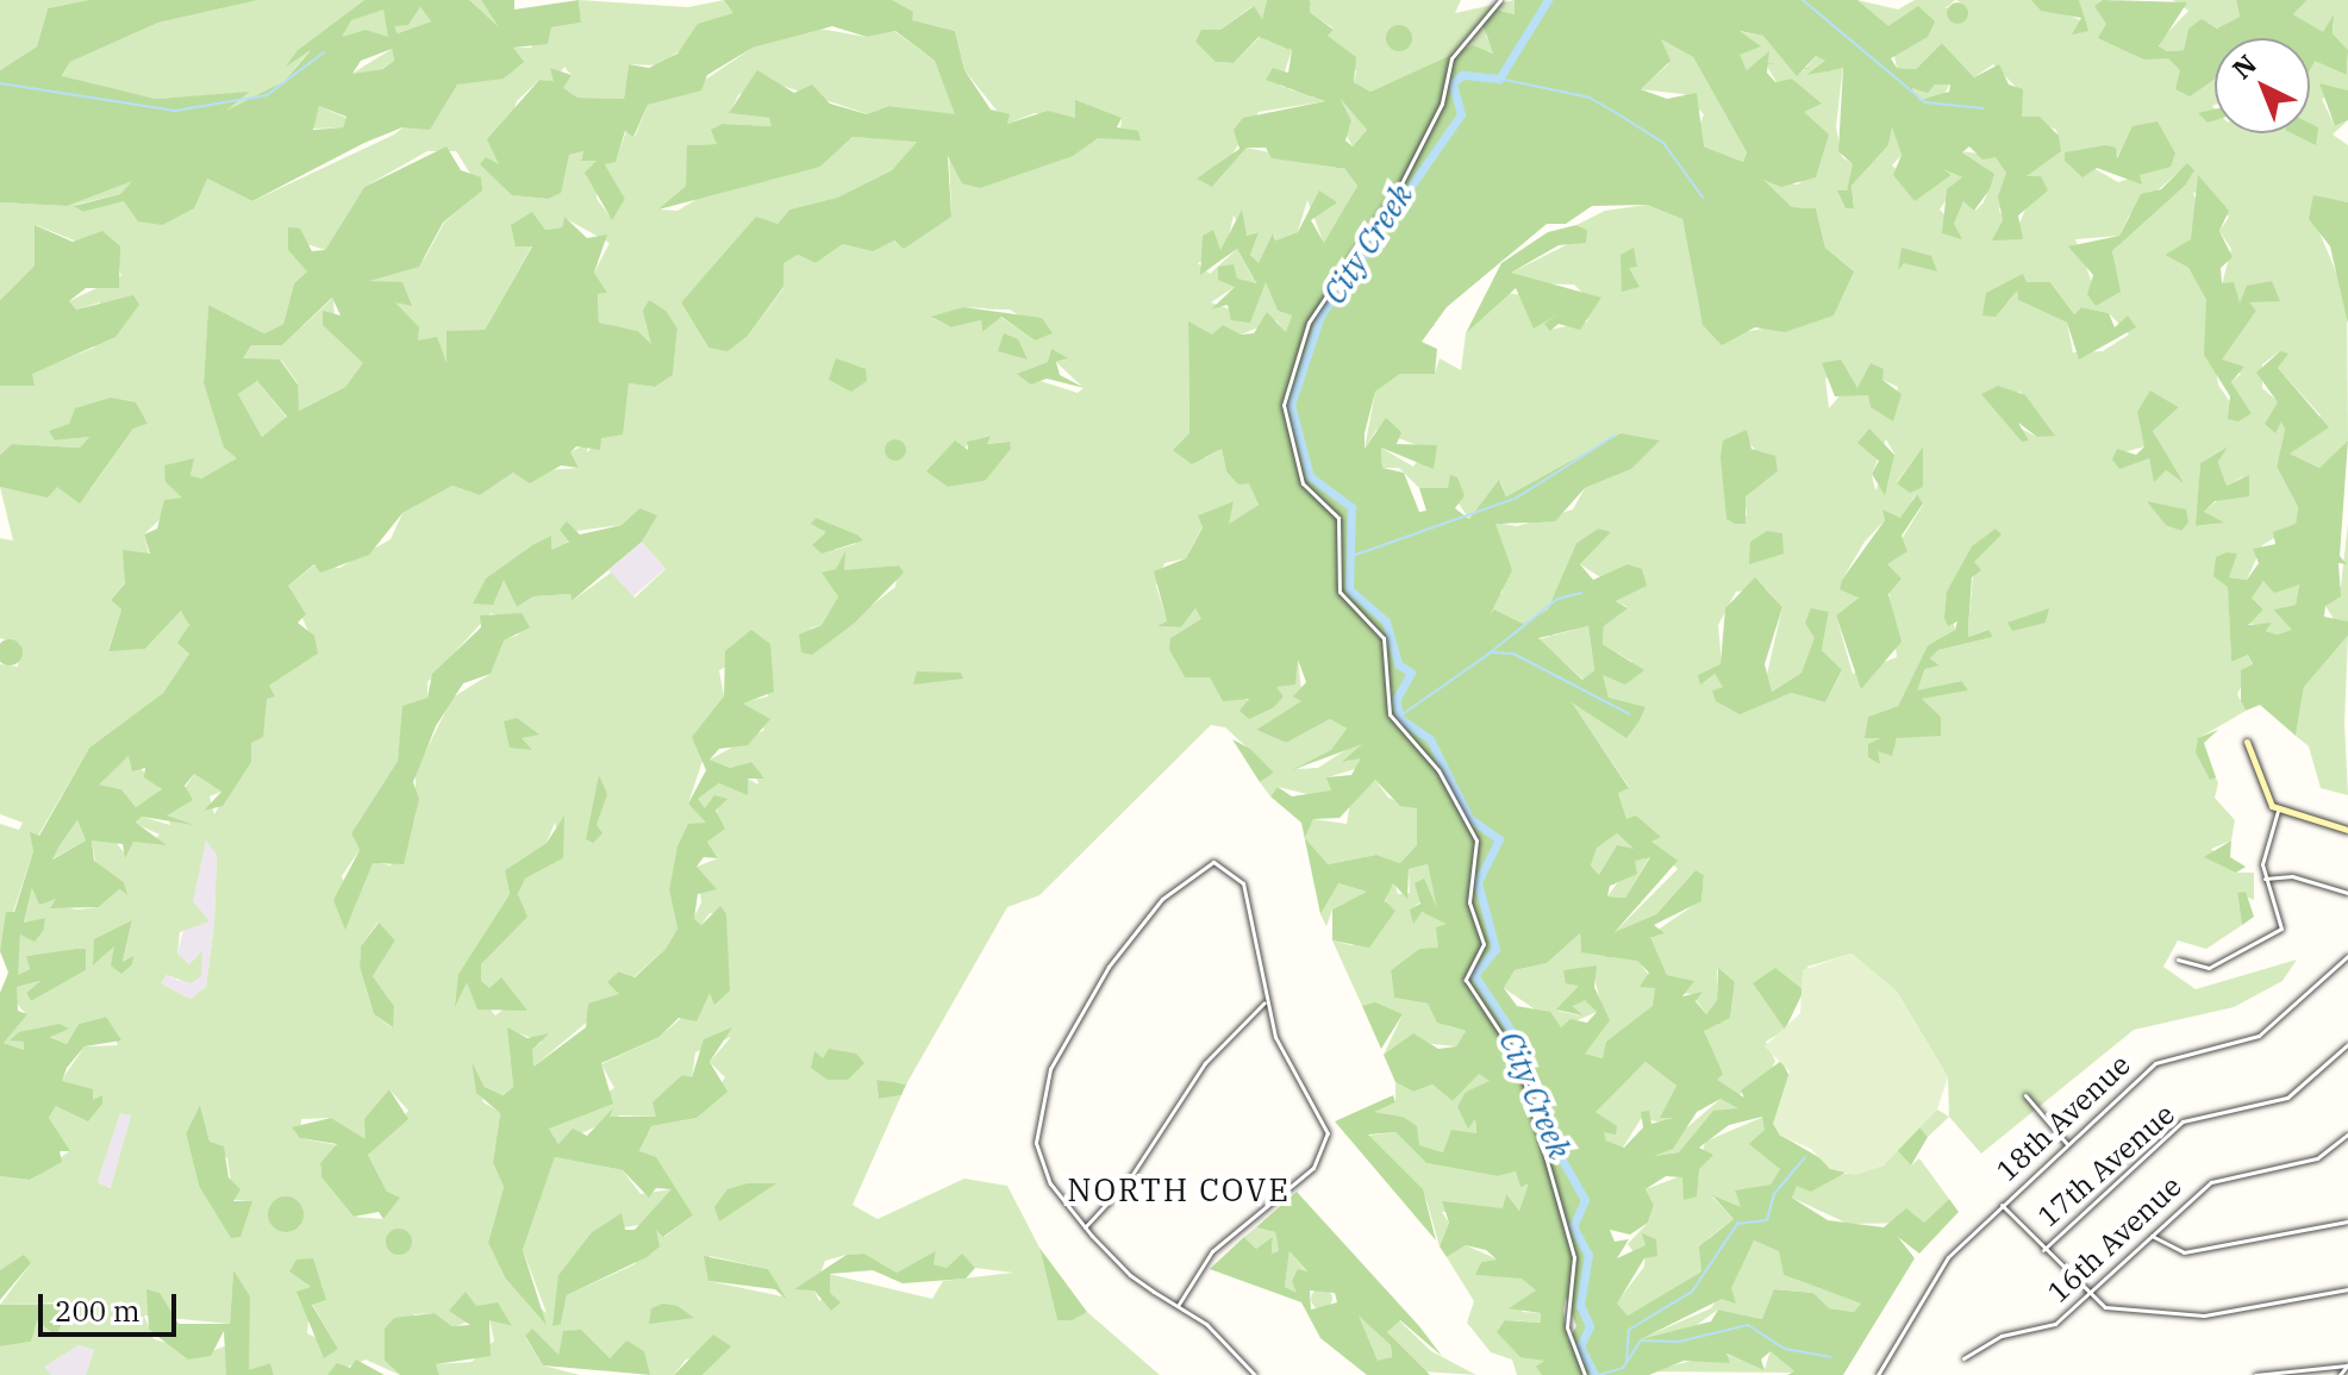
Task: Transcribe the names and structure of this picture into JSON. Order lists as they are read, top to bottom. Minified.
{"streets":{"street":["18th Avenue","17th Avenue","16th Avenue"]},"districts":["NORTH COVE"],"water":["City Creek"],"scale_bar":"200 m","north":"top left"}
